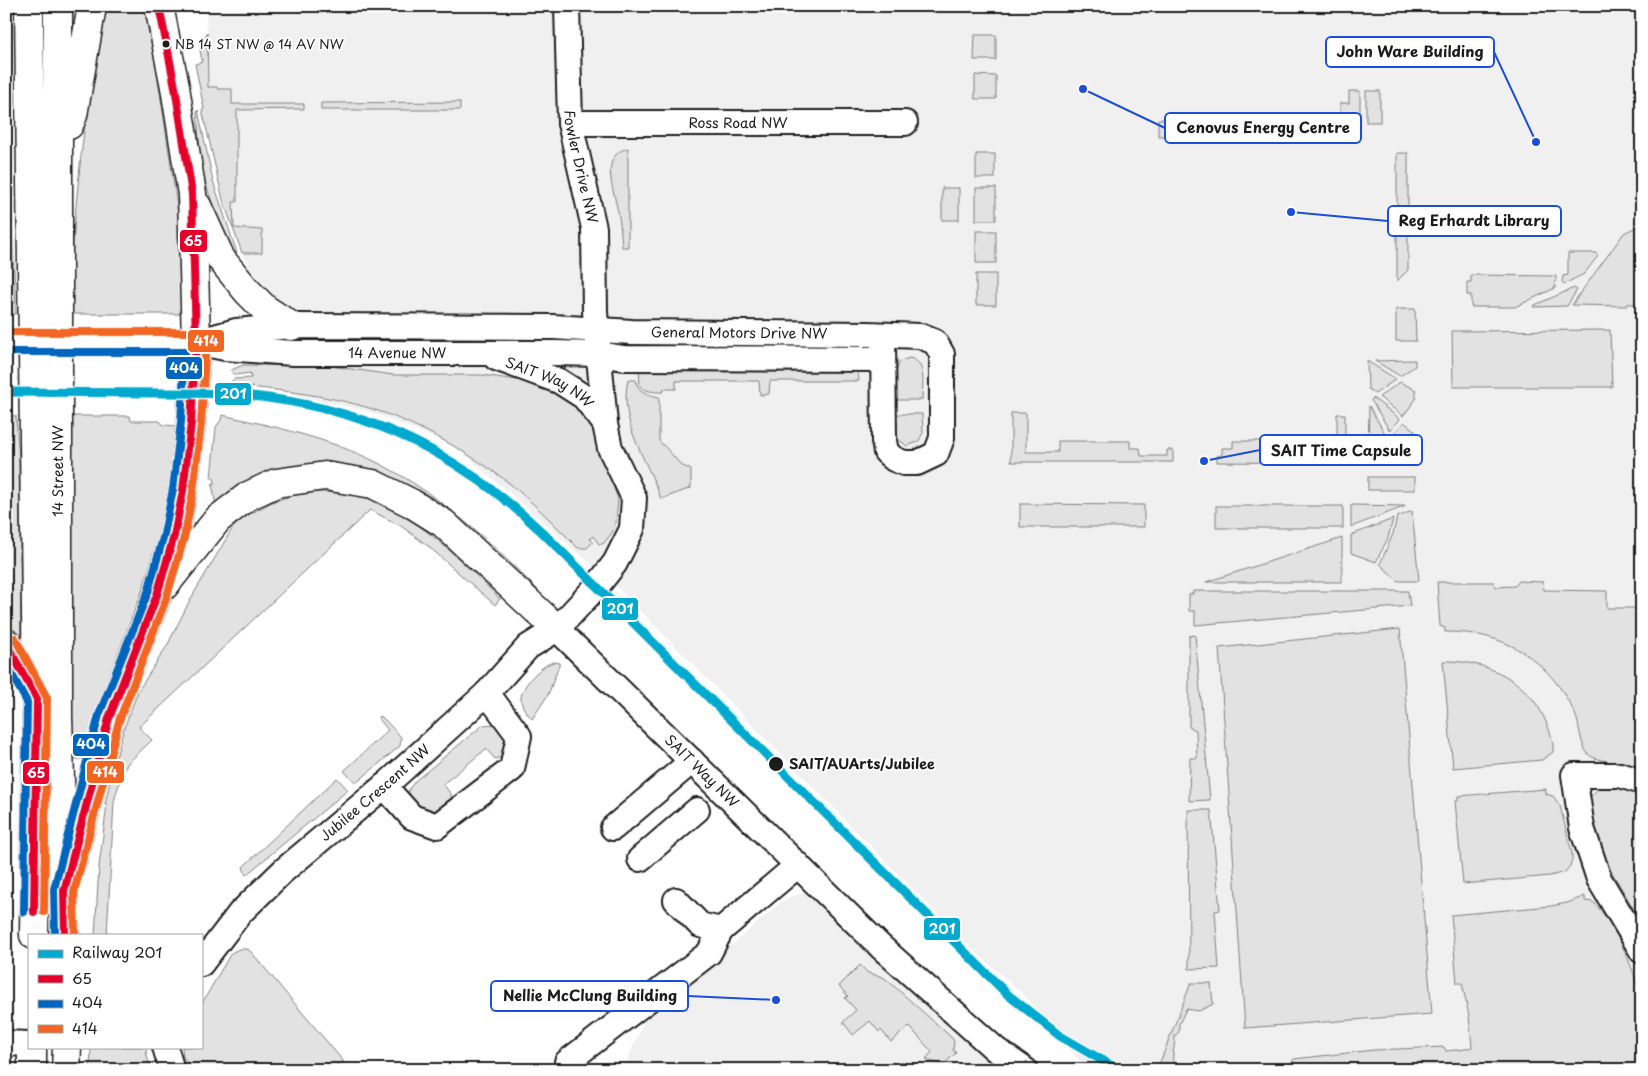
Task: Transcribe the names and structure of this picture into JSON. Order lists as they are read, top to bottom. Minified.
{"streets":{"main road":["14 Street NW"],"street":["Ross Road NW","Fowler Drive NW","General Motors Drive NW","14 Avenue NW","SAIT Way NW","Jubilee Crescent NW"]},"crossings":[["Ross Road NW","Fowler Drive NW"],["Fowler Drive NW","General Motors Drive NW"],["Fowler Drive NW","14 Avenue NW"],["Fowler Drive NW","SAIT Way NW"],["General Motors Drive NW","14 Avenue NW"],["General Motors Drive NW","SAIT Way NW"],["14 Avenue NW","SAIT Way NW"],["SAIT Way NW","Jubilee Crescent NW"]],"places":["NB 14 ST NW @ 14 AV NW","Cenovus Energy Centre","John Ware Building","Reg Erhardt Library","SAIT Time Capsule","SAIT/AUArts/Jubilee","Nellie McClung Building"],"lines":["transit line 65","transit line 414","transit line 404","rail line 201"],"legend":["Railway 201","65","404","414"]}
